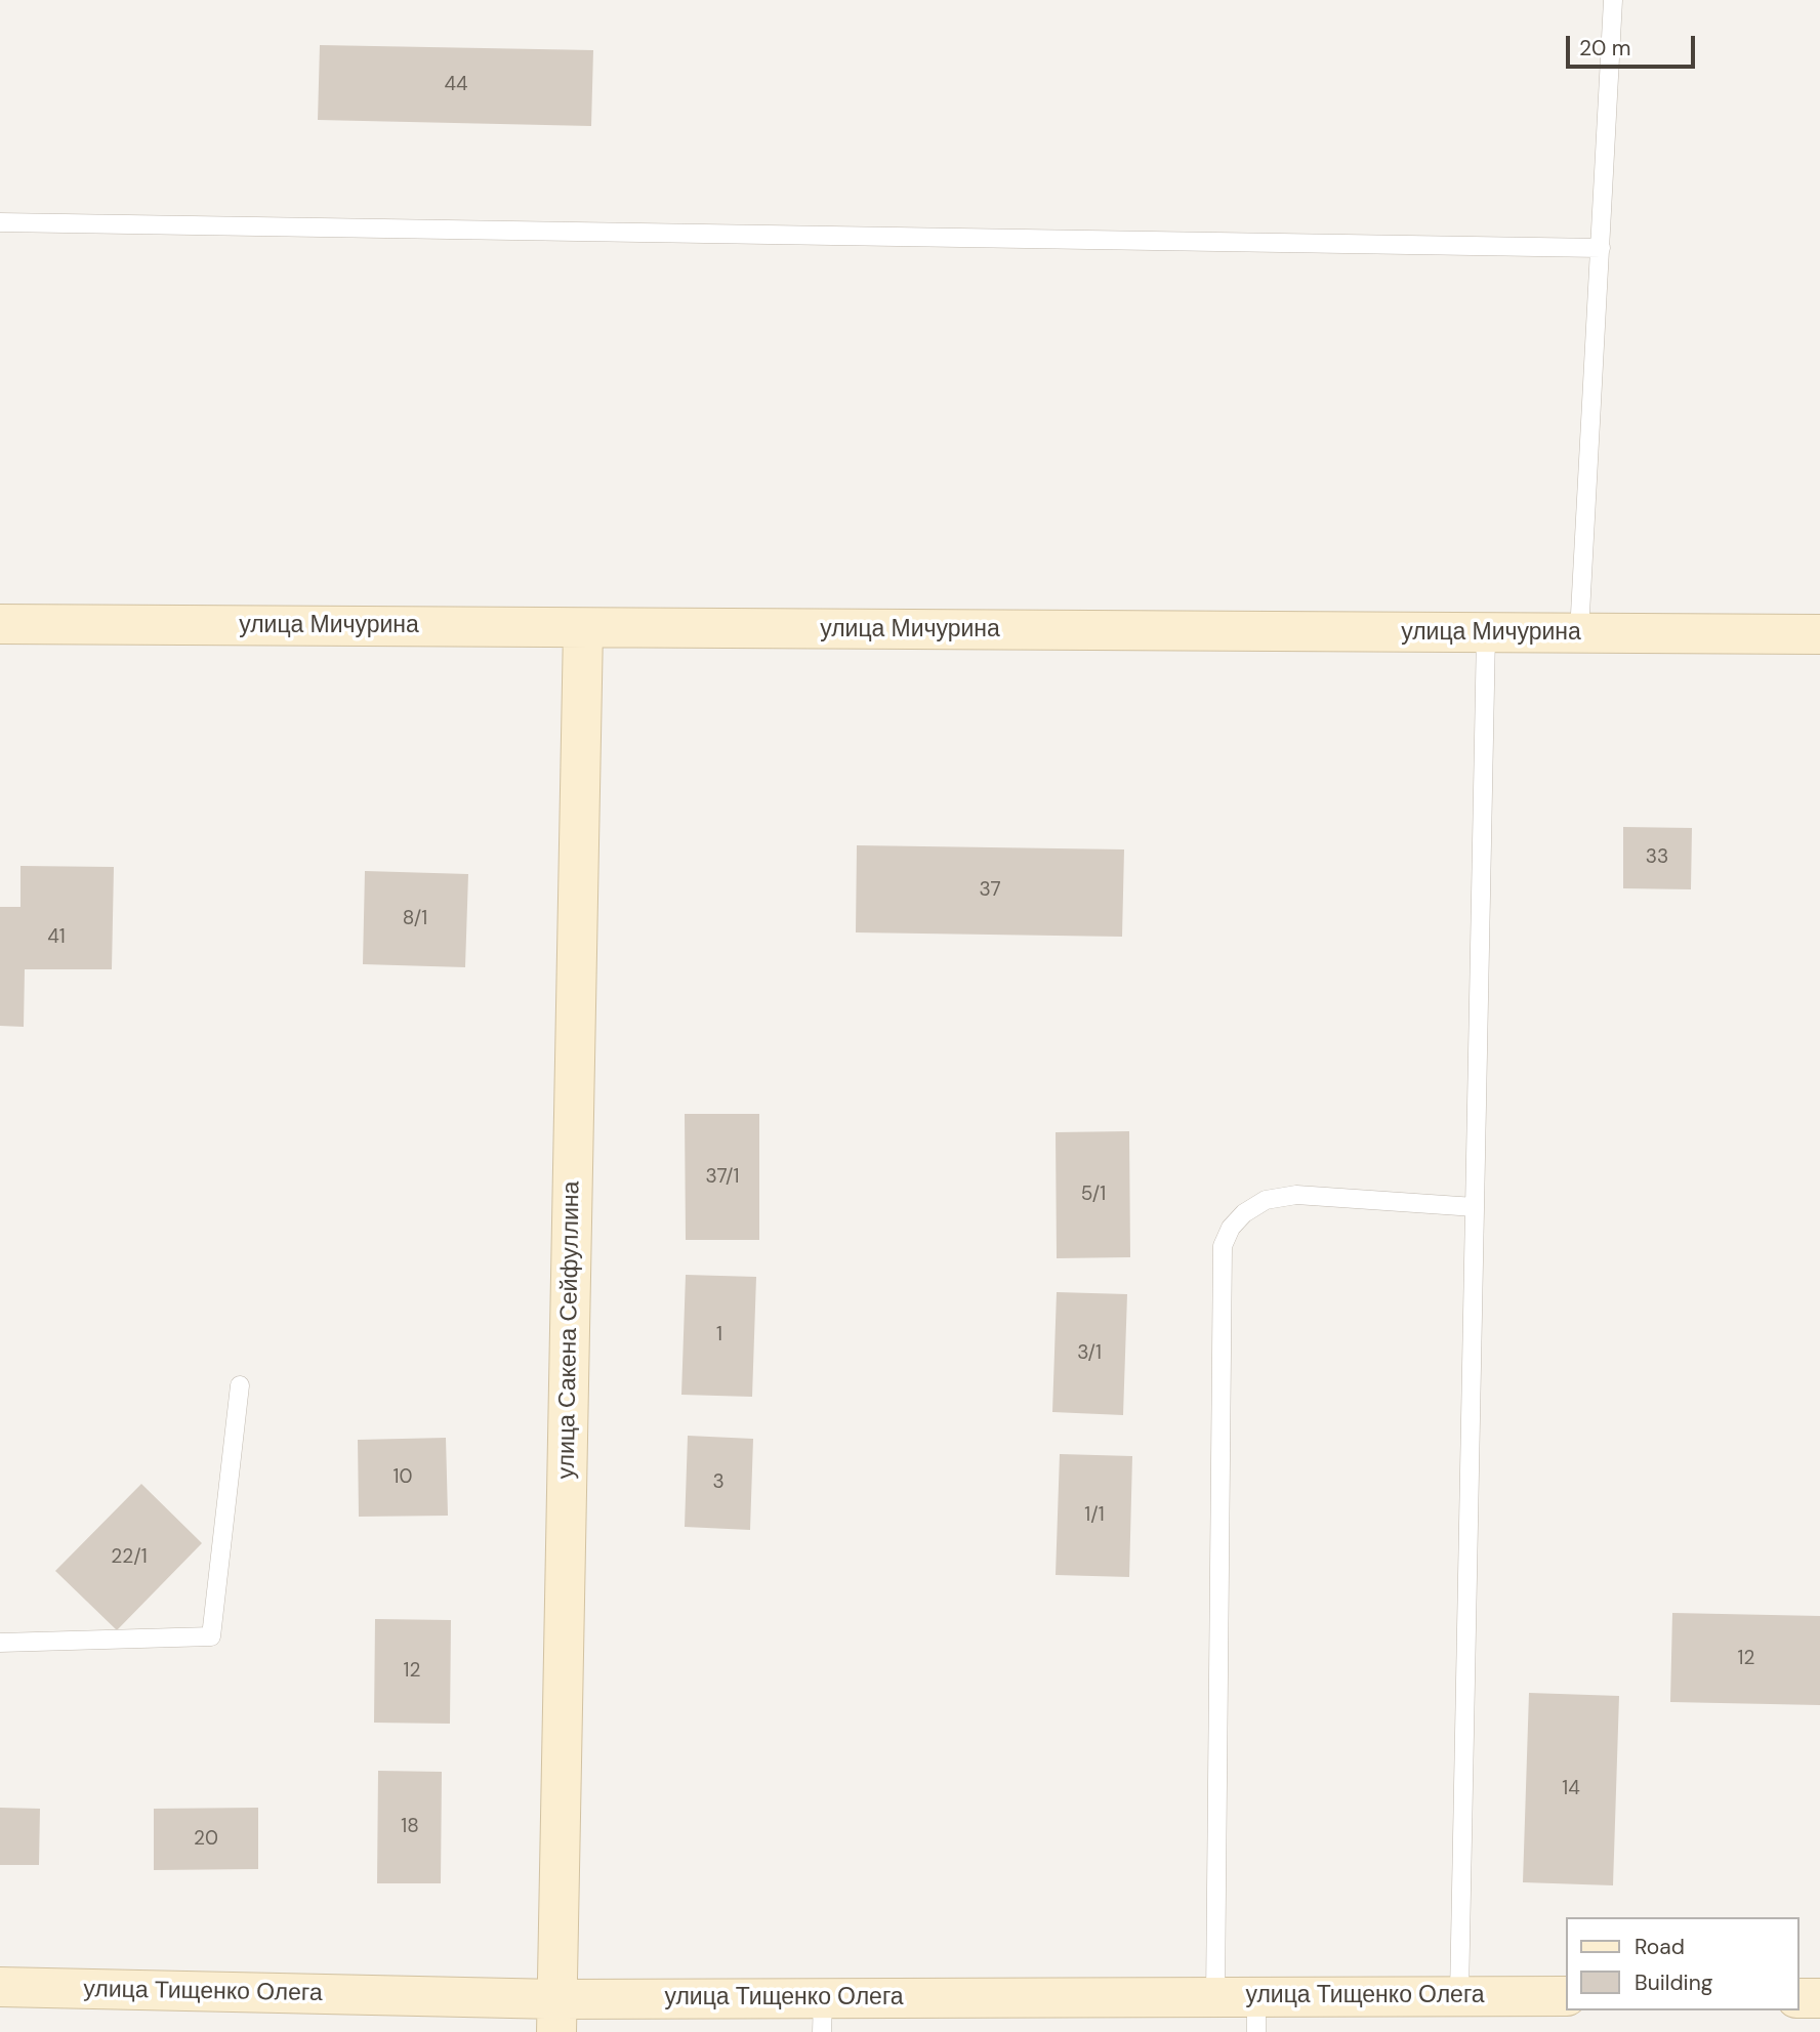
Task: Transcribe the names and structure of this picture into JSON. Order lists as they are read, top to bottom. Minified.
{"streets":{"street":["улица Мичурина","улица Сакена Сейфуллина","улица Тищенко Олега"]},"crossings":[["улица Мичурина","улица Сакена Сейфуллина"],["улица Сакена Сейфуллина","улица Тищенко Олега"]],"house_numbers":["44","33","37","8/1","41","37/1","5/1","1","3/1","10","3","1/1","22/1","12","12","14","18","20"],"legend":["Road","Building"],"scale_bar":"20 m"}
